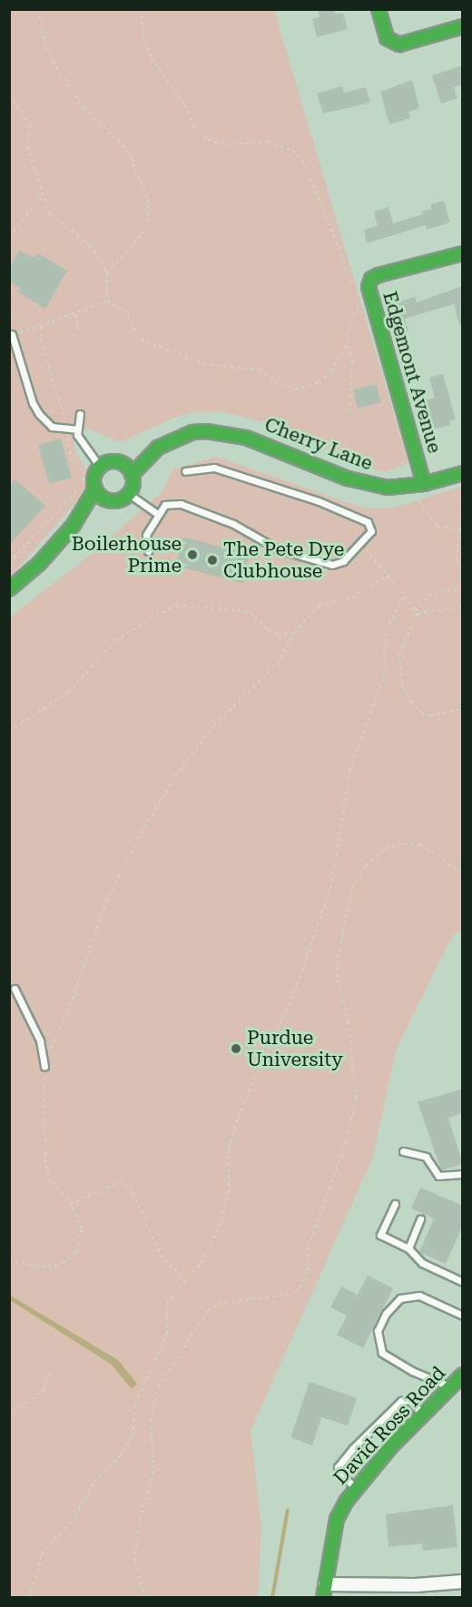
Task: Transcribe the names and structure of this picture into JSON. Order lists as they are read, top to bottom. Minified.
{"streets":{"street":["Edgemont Avenue","Cherry Lane","David Ross Road"]},"crossings":[["Edgemont Avenue","Cherry Lane"]],"places":["Boilerhouse Prime","The Pete Dye Clubhouse","Purdue University"]}
